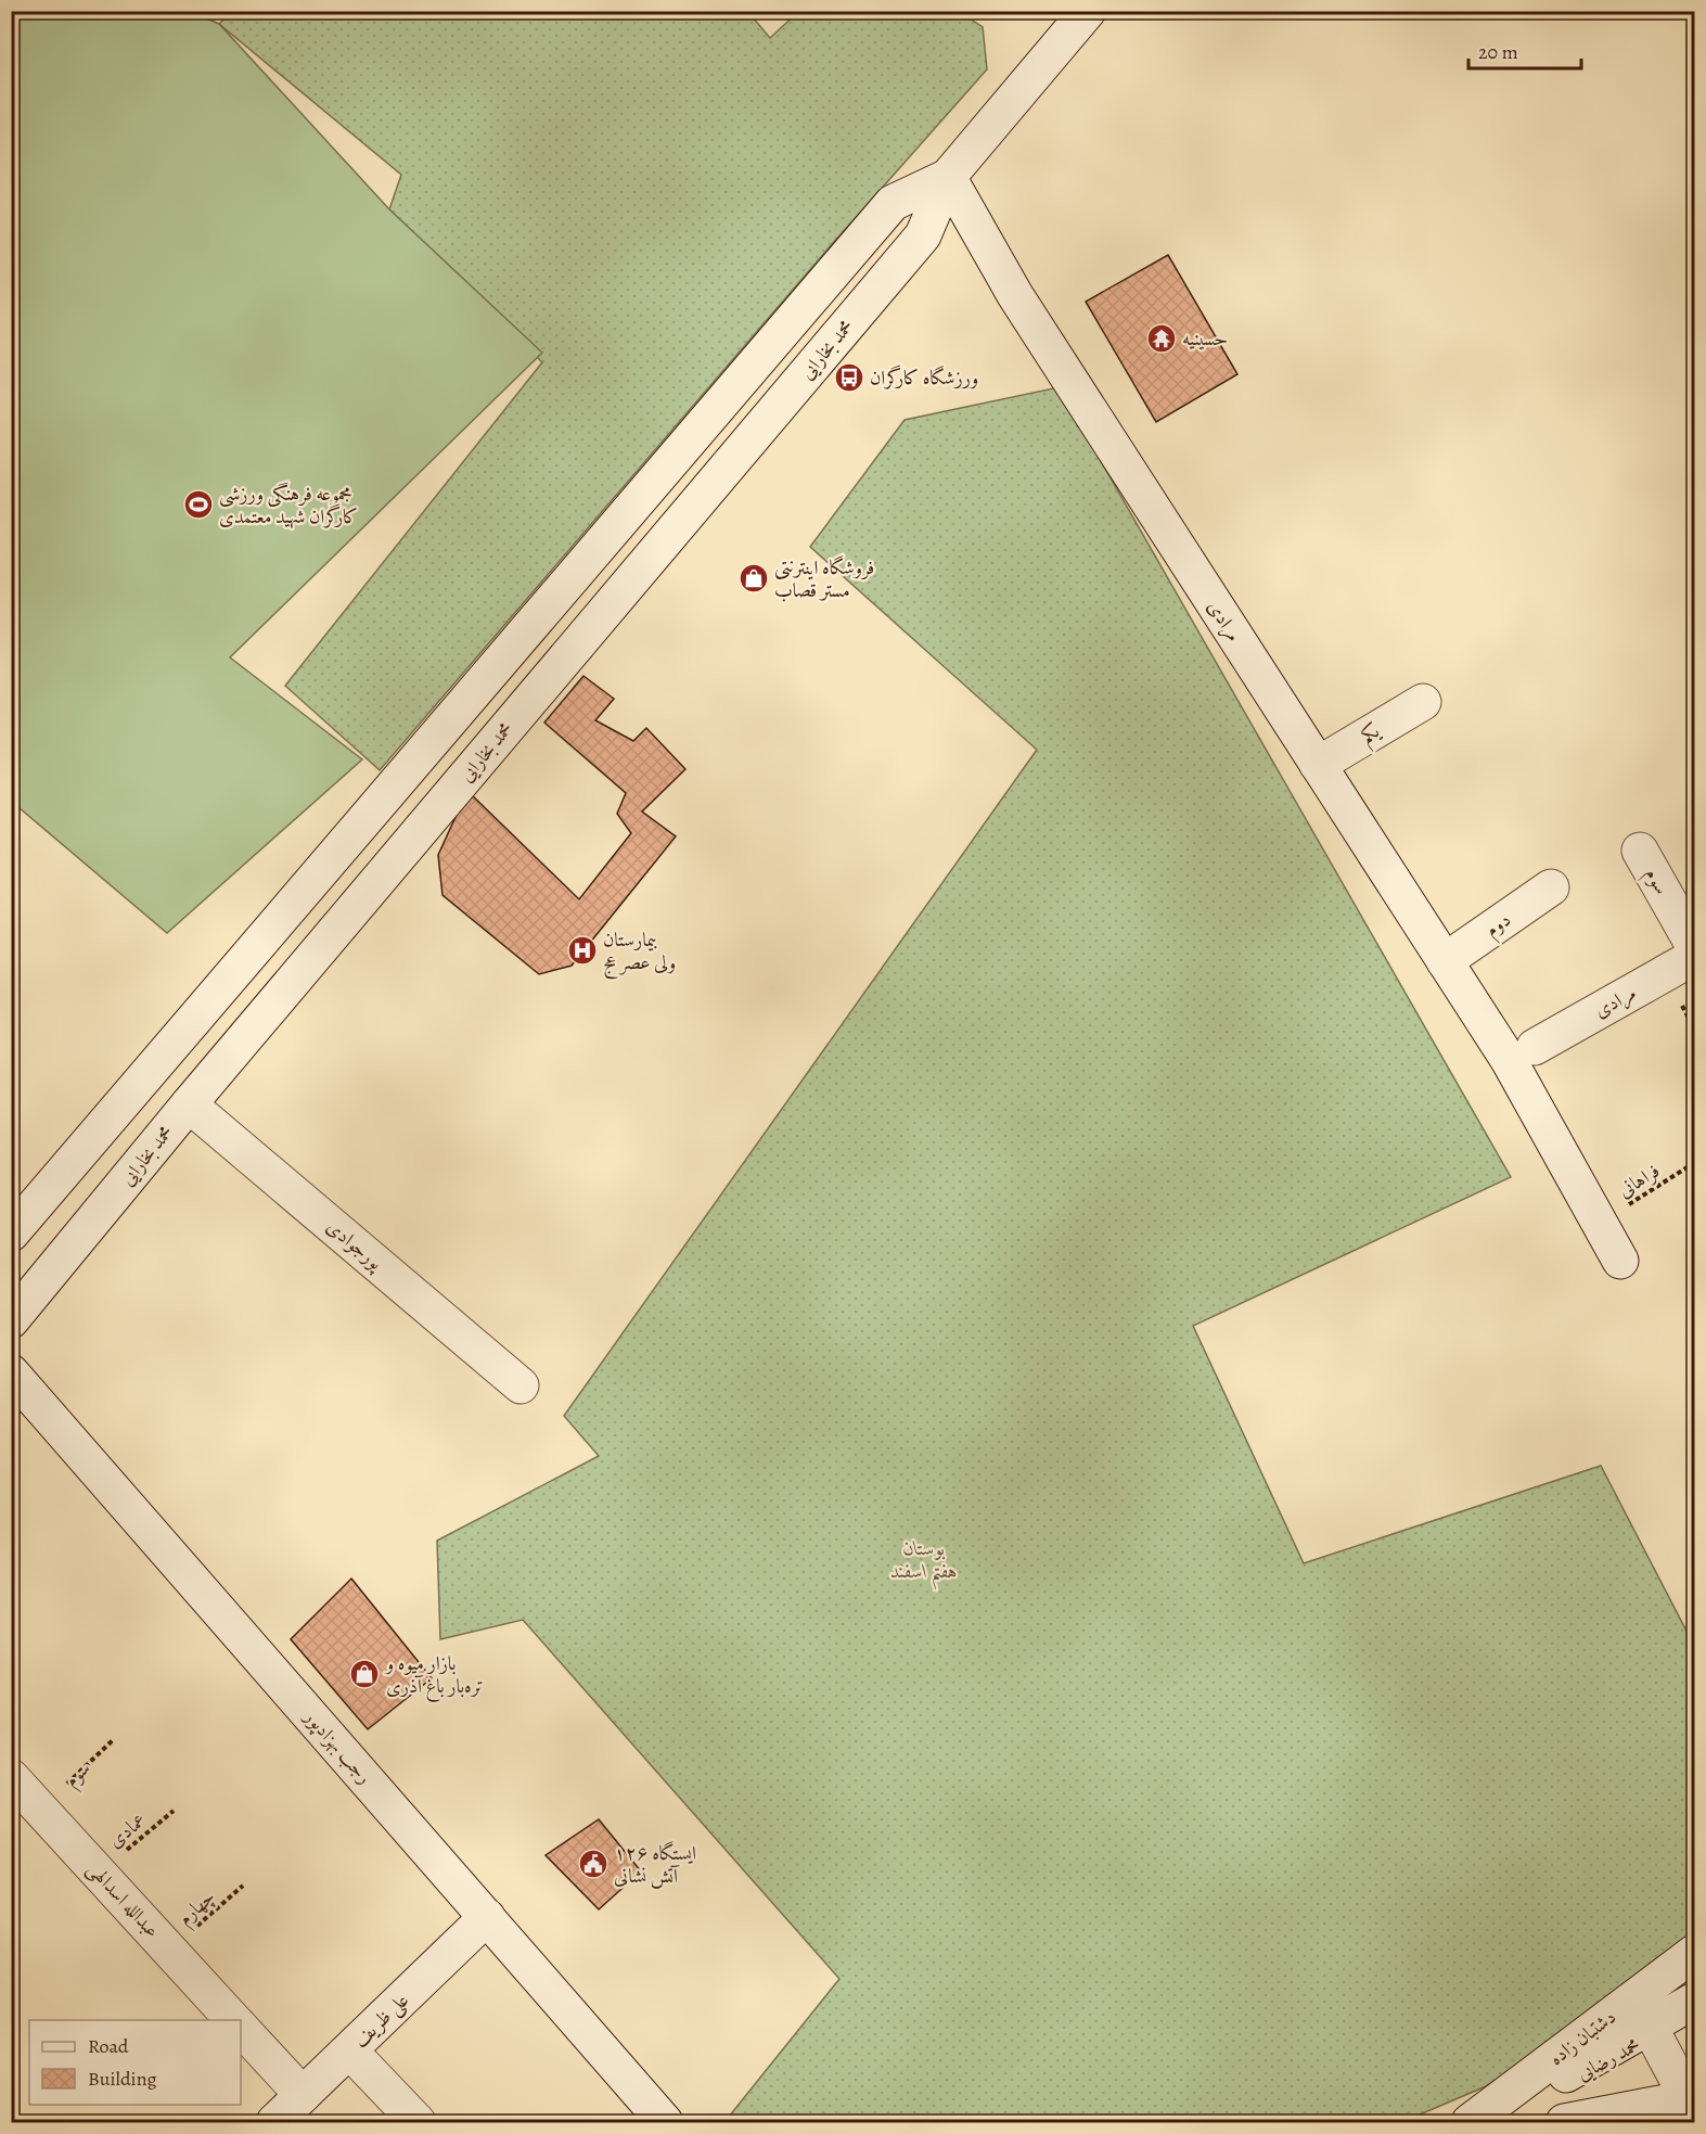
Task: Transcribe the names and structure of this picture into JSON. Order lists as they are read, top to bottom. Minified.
{"streets":{"street":["محمد بخارایی","مرادی","یکم","سوم","دوم","پورجوادی","رجب بهزادپور","عبدالله اسدالهی","علی ظریف","دشتبان زاده","محمد رضایی"],"path":["فراهانی","عمادی","چهارم"]},"crossings":[["محمد بخارایی","مرادی"],["محمد بخارایی","پورجوادی"],["مرادی","یکم"],["مرادی","دوم"],["سوم","عبدالله اسدالهی"],["رجب بهزادپور","علی ظریف"],["عمادی","عبدالله اسدالهی"],["عبدالله اسدالهی","چهارم"],["دشتبان زاده","محمد رضایی"]],"parks":["بوستان هفتم اسفند"],"places":{"temple":["حسینیه"],"bus stop":["ورزشگاه کارگران"],"sports":["مجموعه فرهنگی ورزشی کارگران شهید معتمدی"],"shop":["فروشگاه اینترنتی مستر قصاب","بازار میوه و تره‌بار باغ آذری"],"hospital":["بیمارستان ولی عصر عج"],"public building":["ایستگاه ۱۲۶ آتش نشانی"]},"legend":["Road","Building"],"scale_bar":"20 m"}
